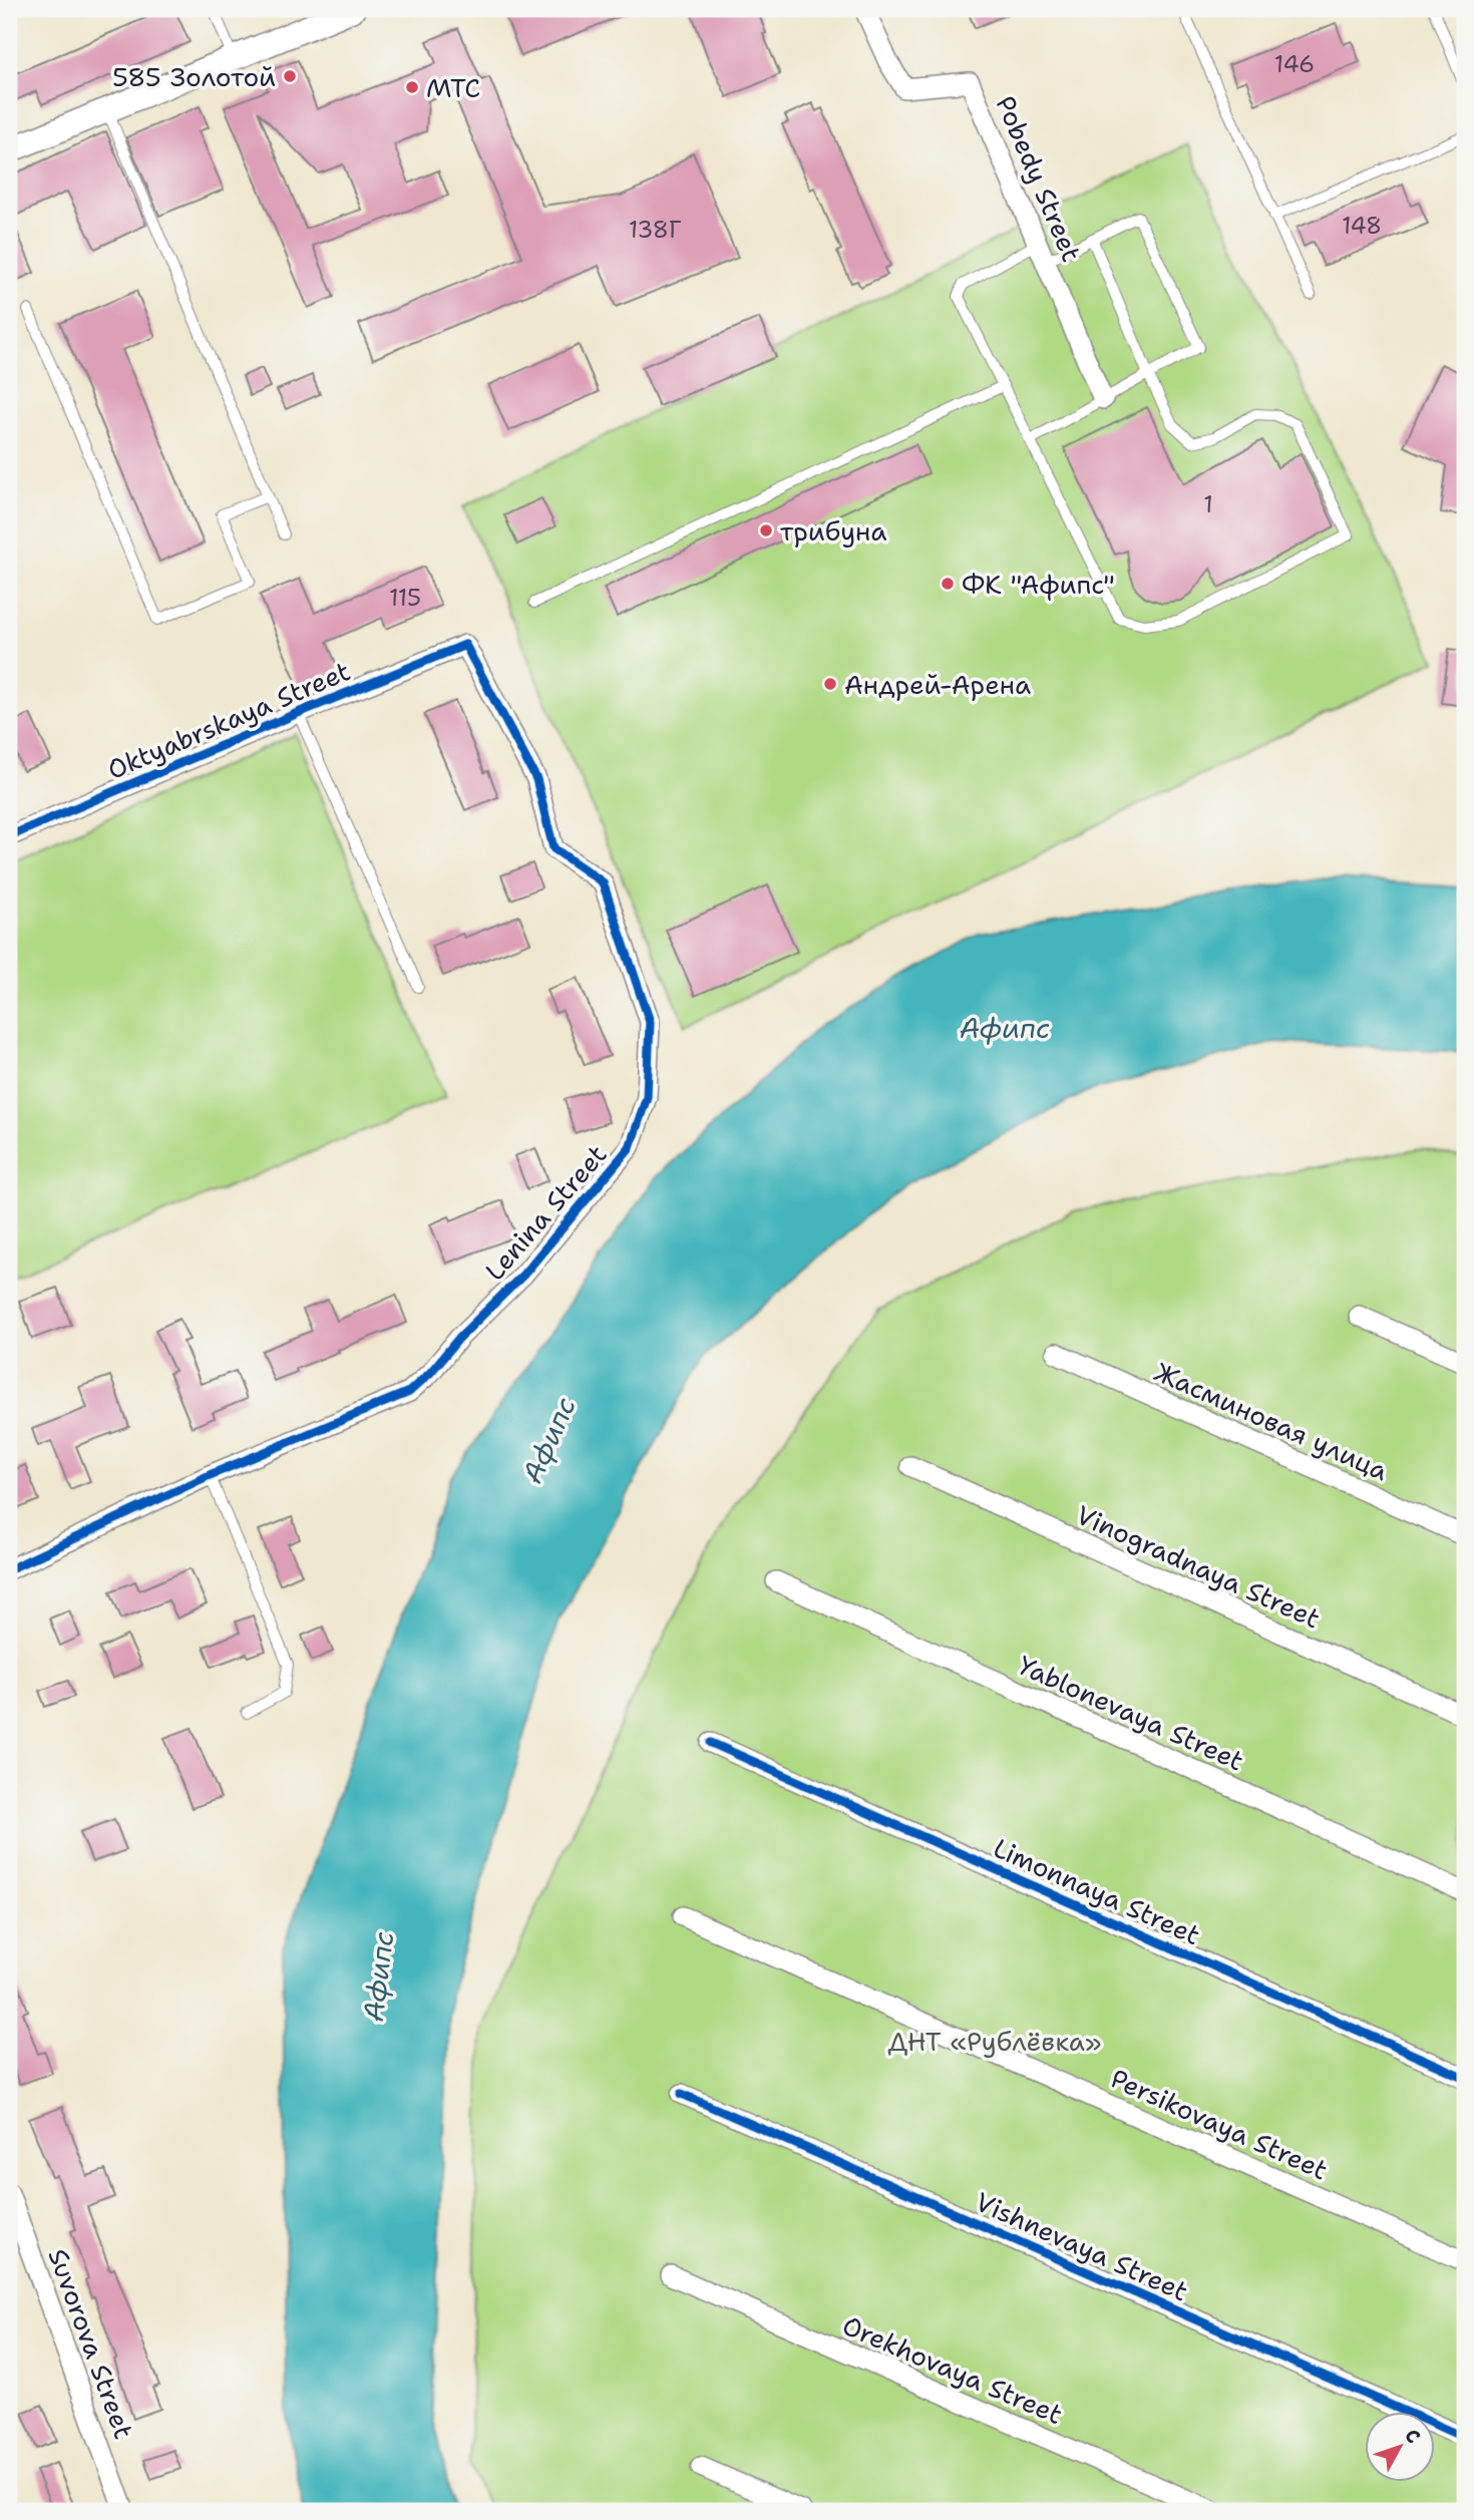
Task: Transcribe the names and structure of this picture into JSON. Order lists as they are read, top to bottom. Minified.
{"streets":{"street":["Pobedy Street","Oktyabrskaya Street","Lenina Street","Жасминовая улица","Vinogradnaya Street","Yablonevaya Street","Limonnaya Street","Persikovaya Street","Vishnevaya Street","Suvorova Street","Orekhovaya Street"]},"crossings":[["Oktyabrskaya Street","Lenina Street"]],"water":["Афипс"],"parks":["ДНТ «Рублёвка»"],"places":["585 Золотой","МТС","трибуна","ФК \"Афипс\"","Андрей-Арена"],"house_numbers":["146","148","138Г","1","115"],"north":"top right"}
